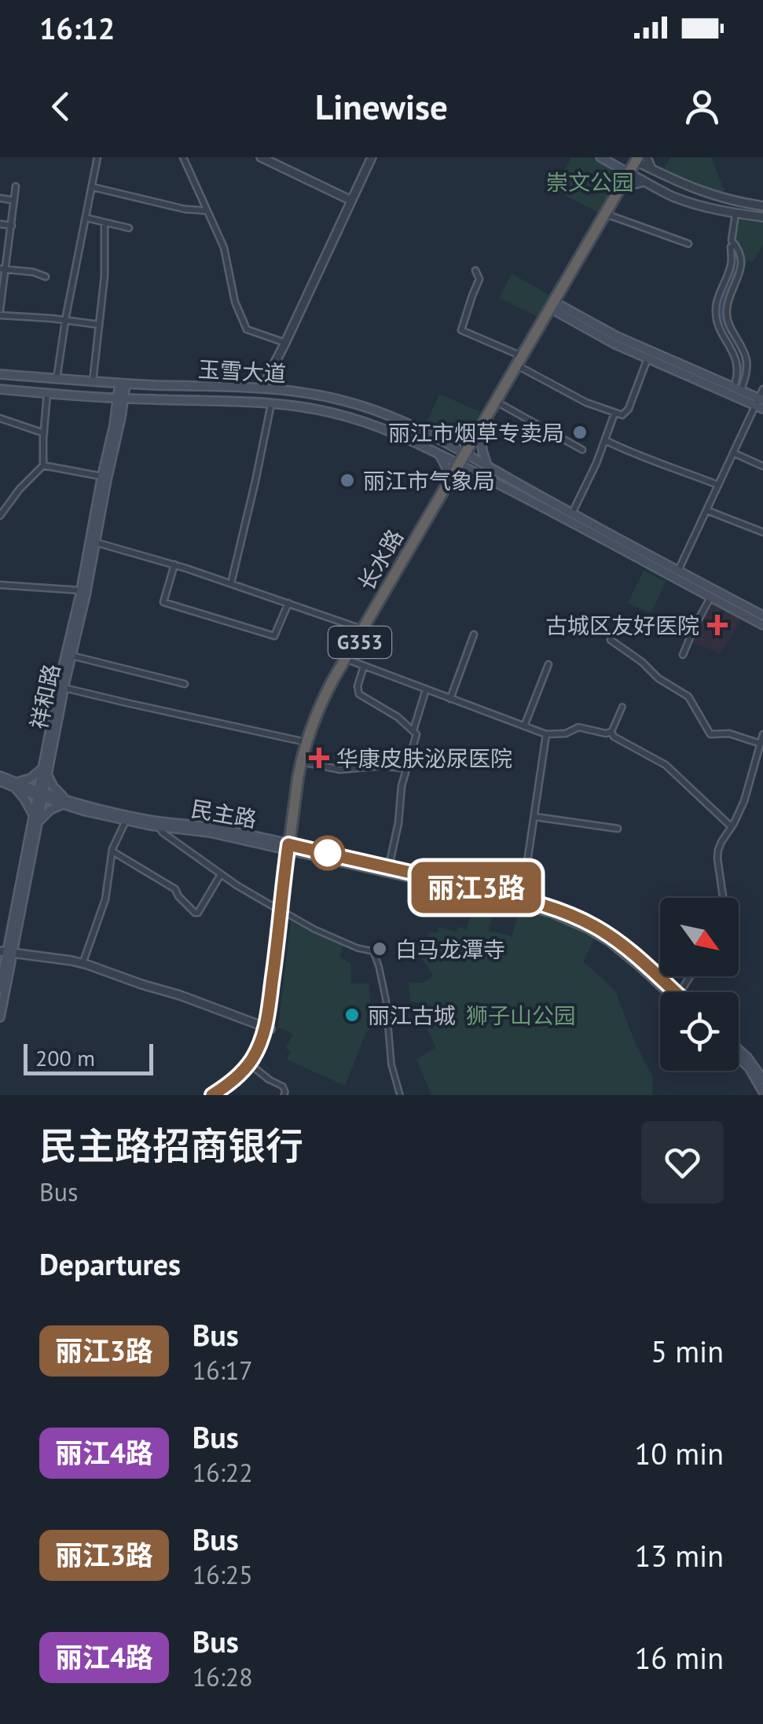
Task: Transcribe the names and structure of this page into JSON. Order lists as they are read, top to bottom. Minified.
{"streets":{"highway":["长水路","G353"],"main road":["玉雪大道","祥和路","民主路"]},"crossings":[["玉雪大道","长水路"],["玉雪大道","祥和路"],["长水路","民主路"],["祥和路","民主路"]],"parks":["崇文公园","狮子山公园"],"places":{"other":["丽江市烟草专卖局","丽江市气象局","白马龙潭寺","丽江古城"],"health":["古城区友好医院","华康皮肤泌尿医院"]},"lines":["bus line 丽江3路"],"scale_bar":"200 m","north":"bottom right","page":{"status":"16:12","header":"Linewise","on_map":"丽江3路","scale":"200 m","heading":[["民主路招商银行","Bus"],"Departures"],"list":[{"mark":"丽江3路","name":"Bus","note":"16:17","value":"5 min"},{"mark":"丽江4路","name":"Bus","note":"16:22","value":"10 min"},{"mark":"丽江3路","name":"Bus","note":"16:25","value":"13 min"},{"mark":"丽江4路","name":"Bus","note":"16:28","value":"16 min"}]}}
